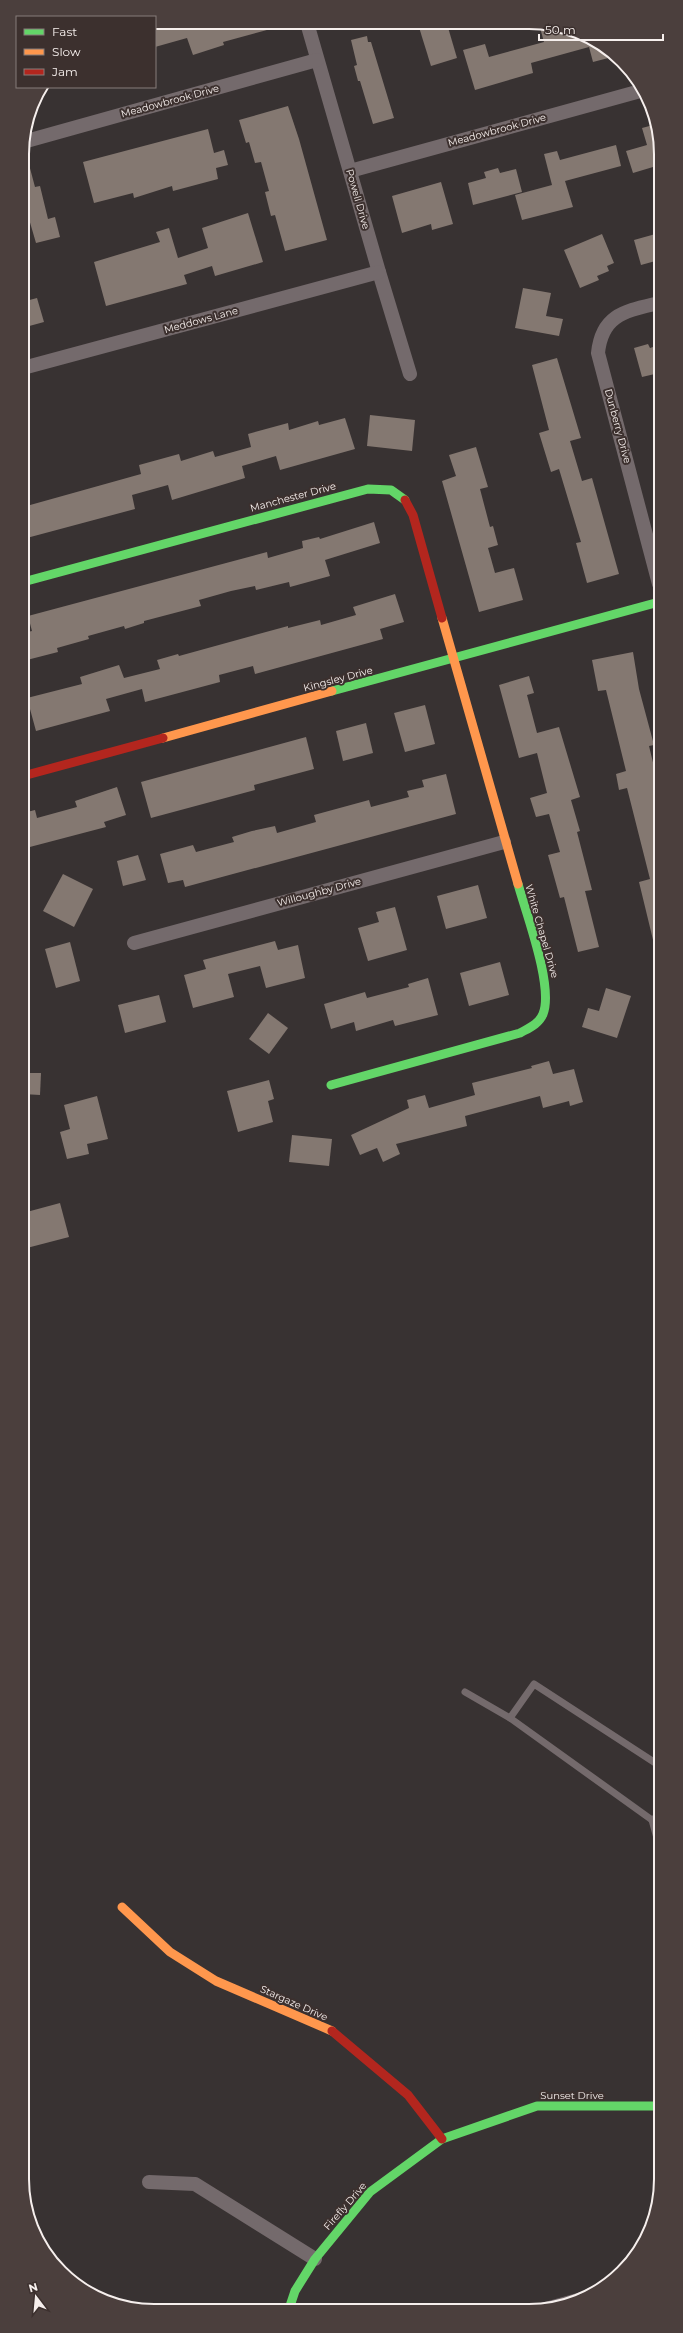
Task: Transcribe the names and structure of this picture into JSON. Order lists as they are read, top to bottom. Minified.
{"streets":{"street":["Meadowbrook Drive","Powell Drive","Meddows Lane","Dunberry Drive","Manchester Drive","Kingsley Drive","Willoughby Drive","White Chapel Drive","Stargaze Drive","Sunset Drive","Firefly Drive"]},"crossings":[["Meadowbrook Drive","Powell Drive"],["Powell Drive","Meddows Lane"],["Manchester Drive","Kingsley Drive"],["Manchester Drive","White Chapel Drive"],["Kingsley Drive","White Chapel Drive"],["Willoughby Drive","White Chapel Drive"],["Stargaze Drive","Sunset Drive"],["Stargaze Drive","Firefly Drive"],["Sunset Drive","Firefly Drive"]],"legend":["Fast","Slow","Jam"],"scale_bar":"50 m","north":"top"}
